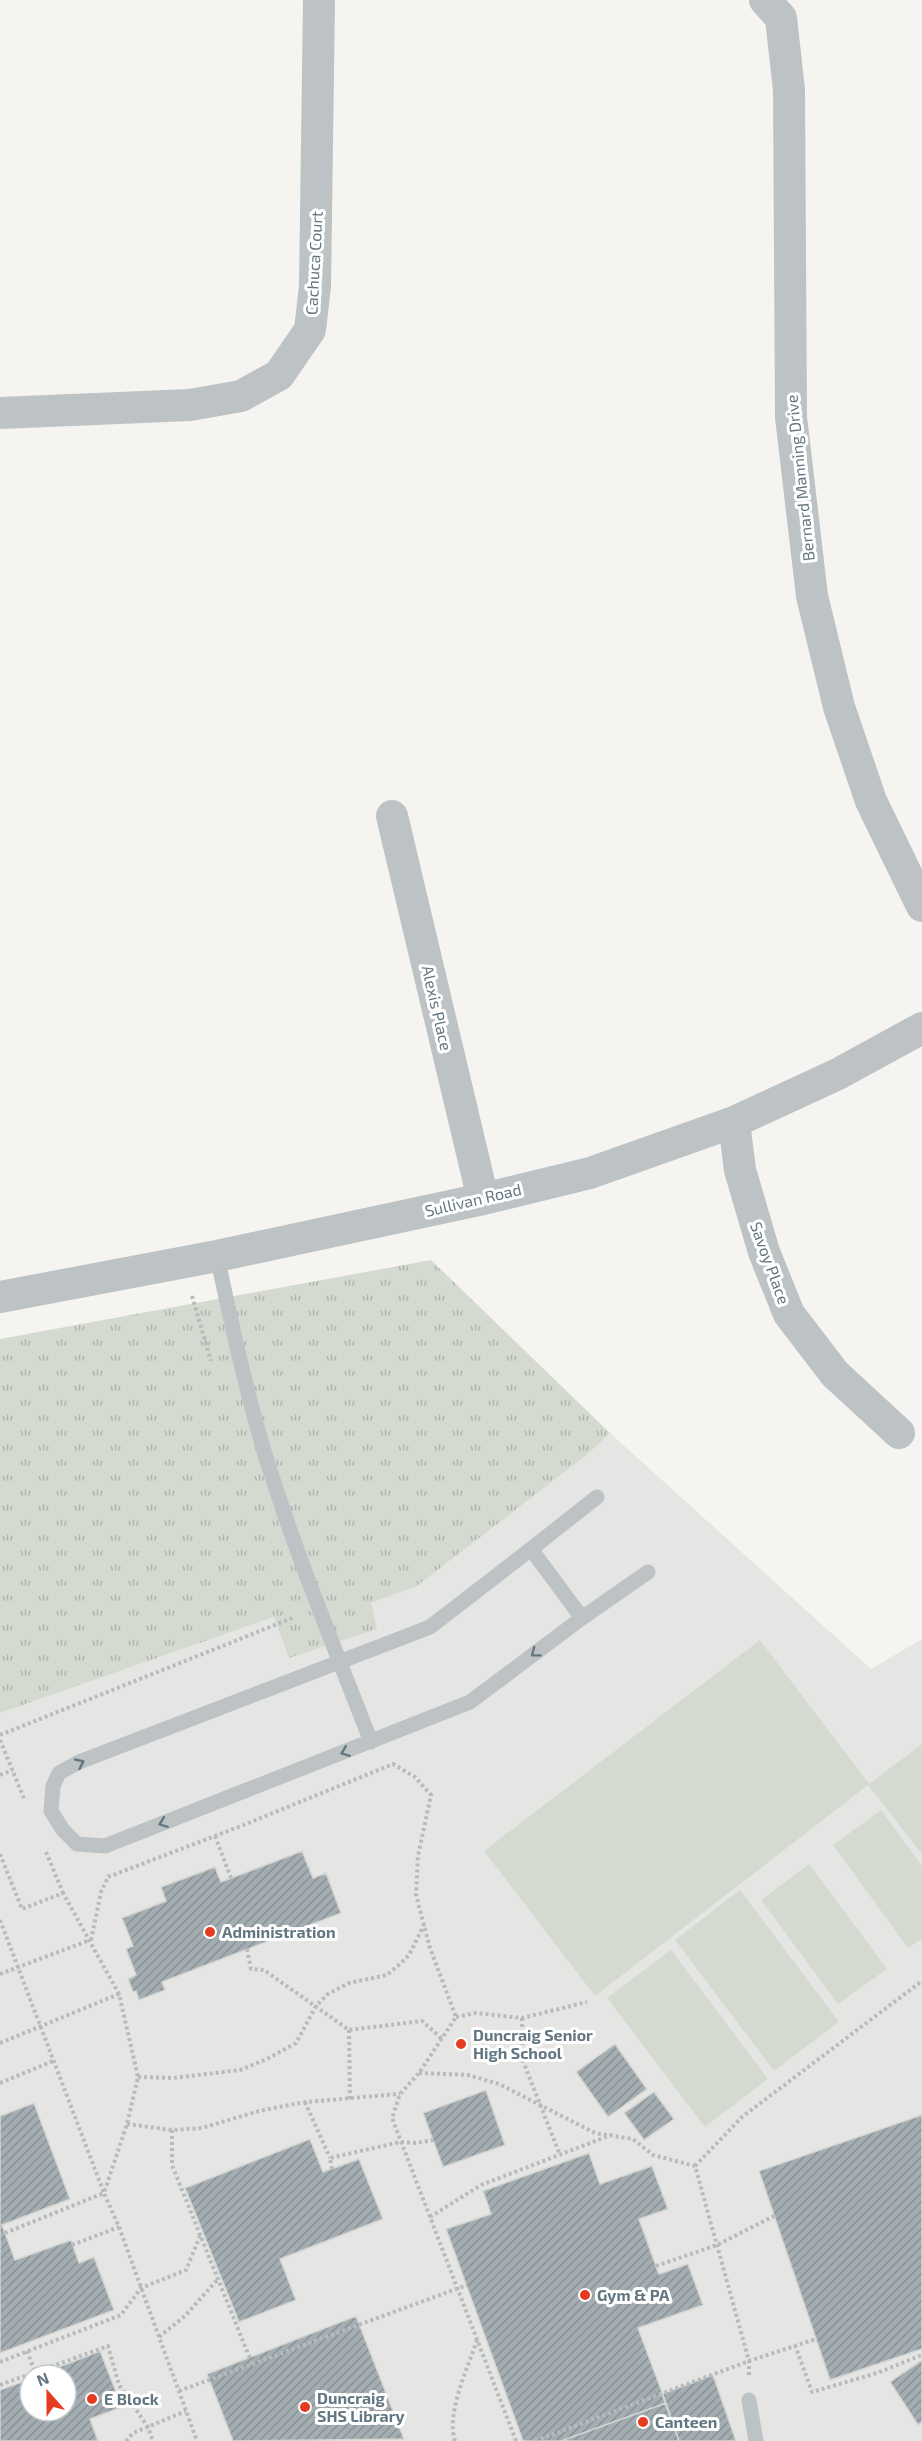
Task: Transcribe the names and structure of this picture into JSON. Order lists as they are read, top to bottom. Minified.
{"streets":{"street":["Cachuca Court","Bernard Manning Drive","Alexis Place","Sullivan Road","Savoy Place"]},"crossings":[["Alexis Place","Sullivan Road"],["Sullivan Road","Savoy Place"]],"places":["Administration","Duncraig Senior High School","Gym & PA","E Block","Duncraig SHS Library","Canteen"],"north":"top"}
